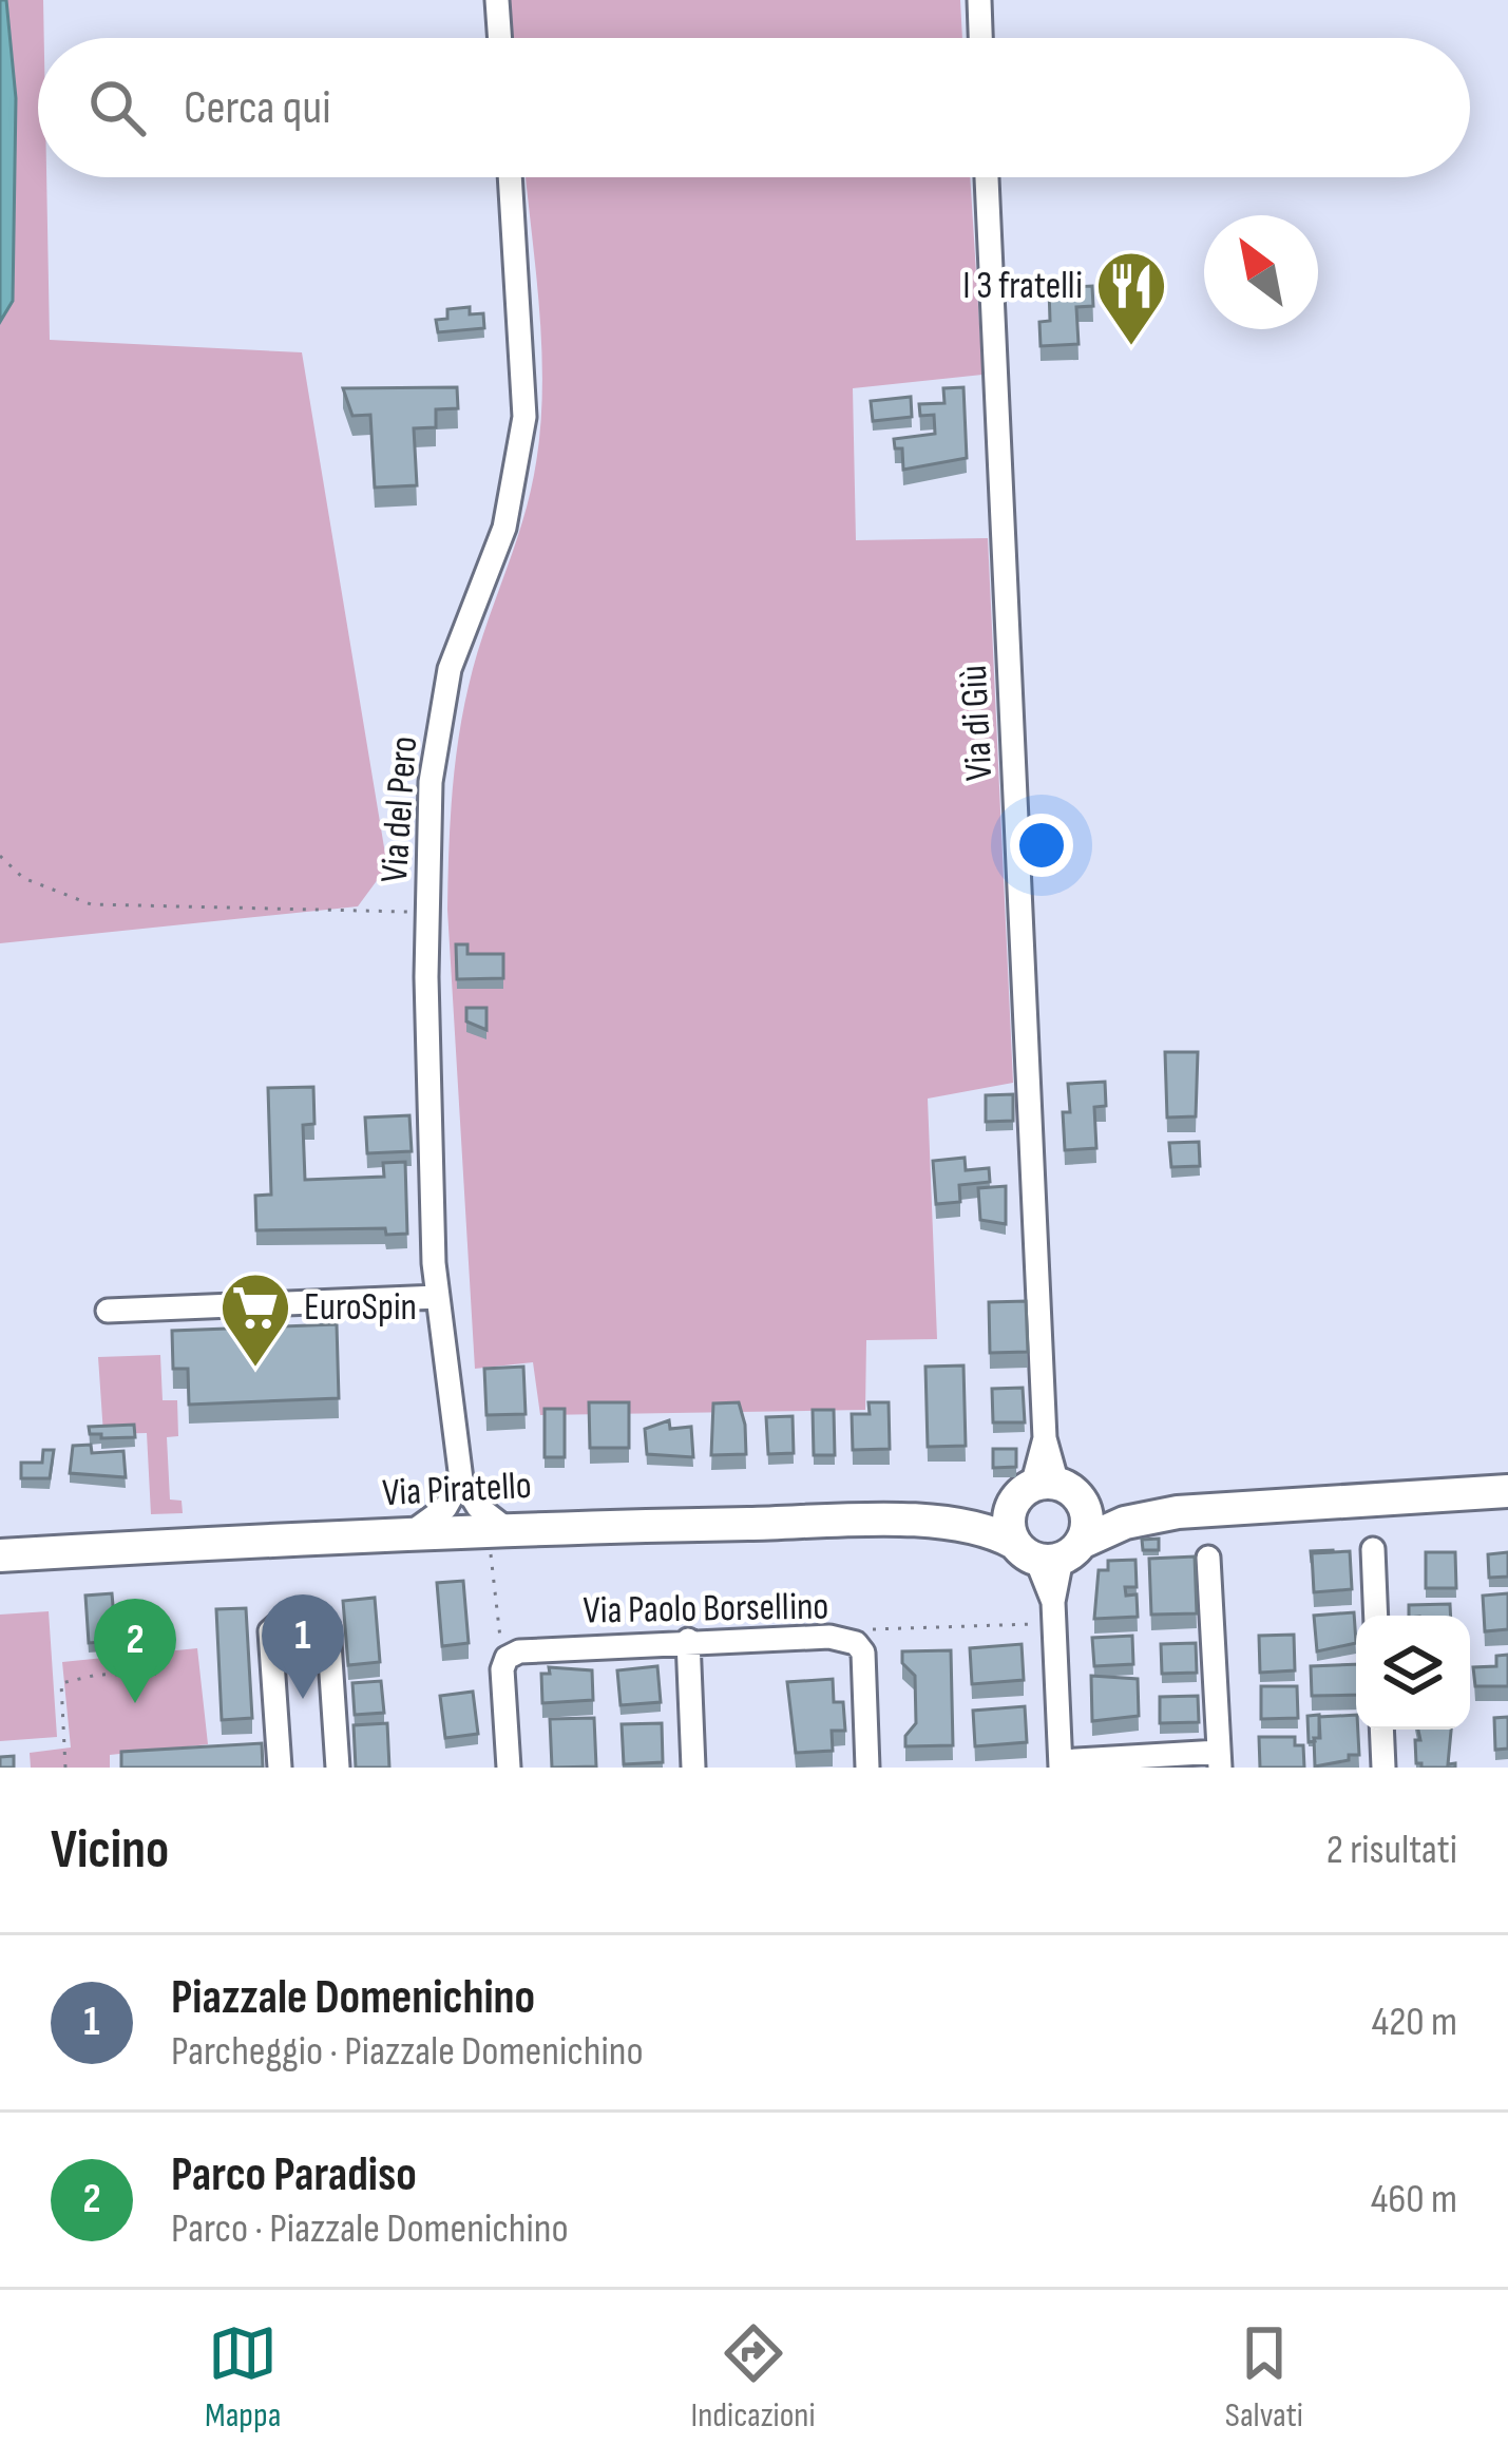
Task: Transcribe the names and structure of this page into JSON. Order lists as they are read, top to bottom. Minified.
{"streets":{"main road":["Via Piratello"],"street":["Via di Giù","Via del Pero","Via Paolo Borsellino"]},"crossings":[["Via di Giù","Via Piratello"]],"places":{"restaurant":["I 3 fratelli"],"supermarket":["EuroSpin"]},"north":"top left","page":{"search":"Cerca qui","pins":["1","2"],"heading":["Vicino","2 risultati"],"list":[{"mark":"1","name":"Piazzale Domenichino","note":"Parcheggio · Piazzale Domenichino","value":"420 m"},{"mark":"2","name":"Parco Paradiso","note":"Parco · Piazzale Domenichino","value":"460 m"}],"nav":["Mappa","Indicazioni","Salvati"]}}
